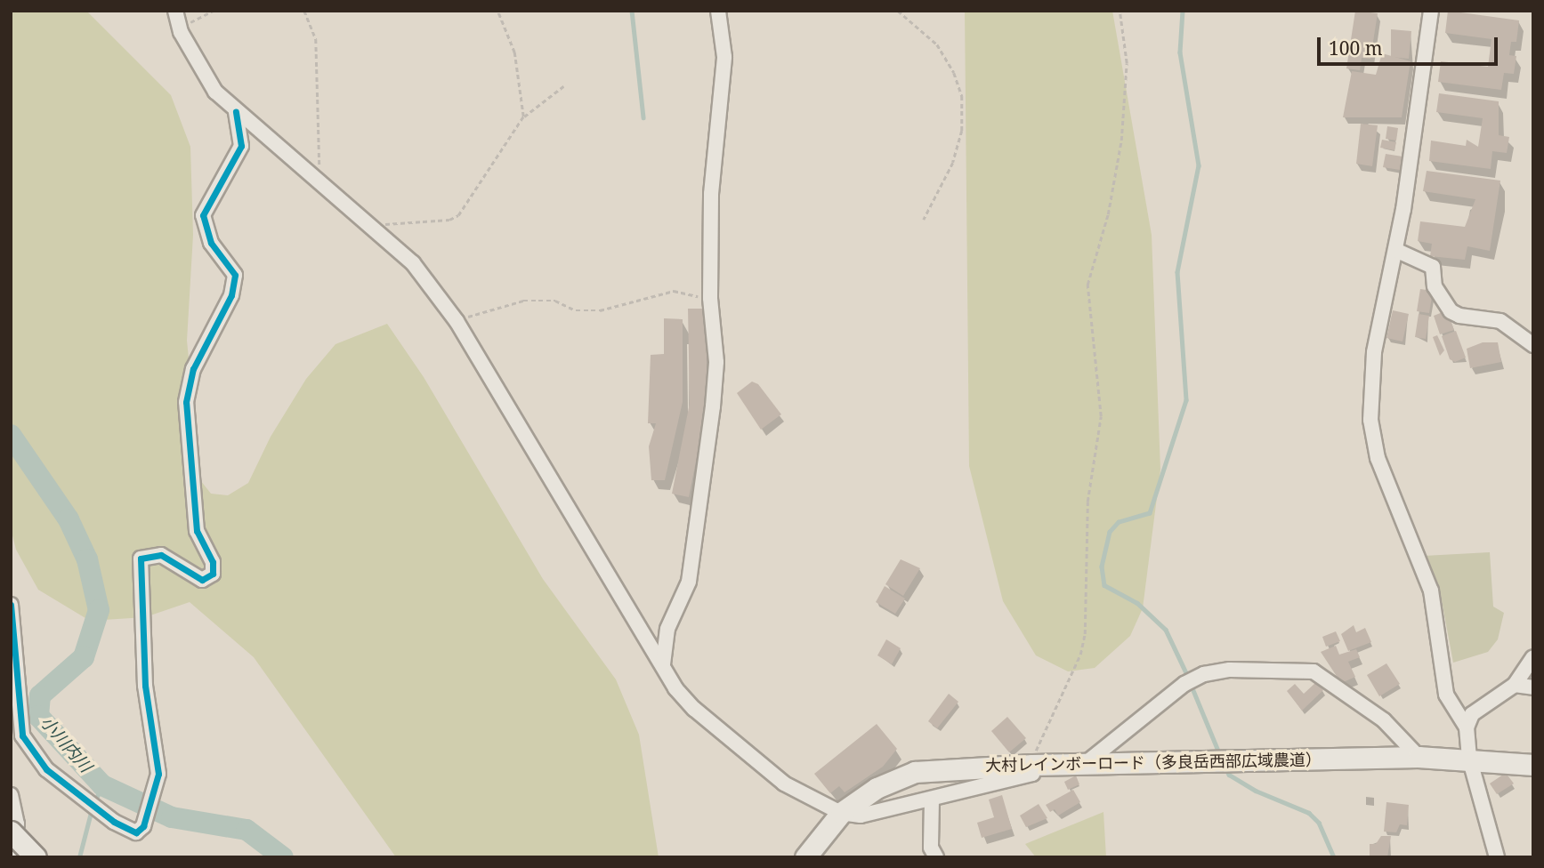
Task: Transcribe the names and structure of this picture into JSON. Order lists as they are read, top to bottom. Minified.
{"streets":{"street":["大村レインボーロード（多良岳西部広域農道）"]},"water":["小川内川"],"scale_bar":"100 m"}
